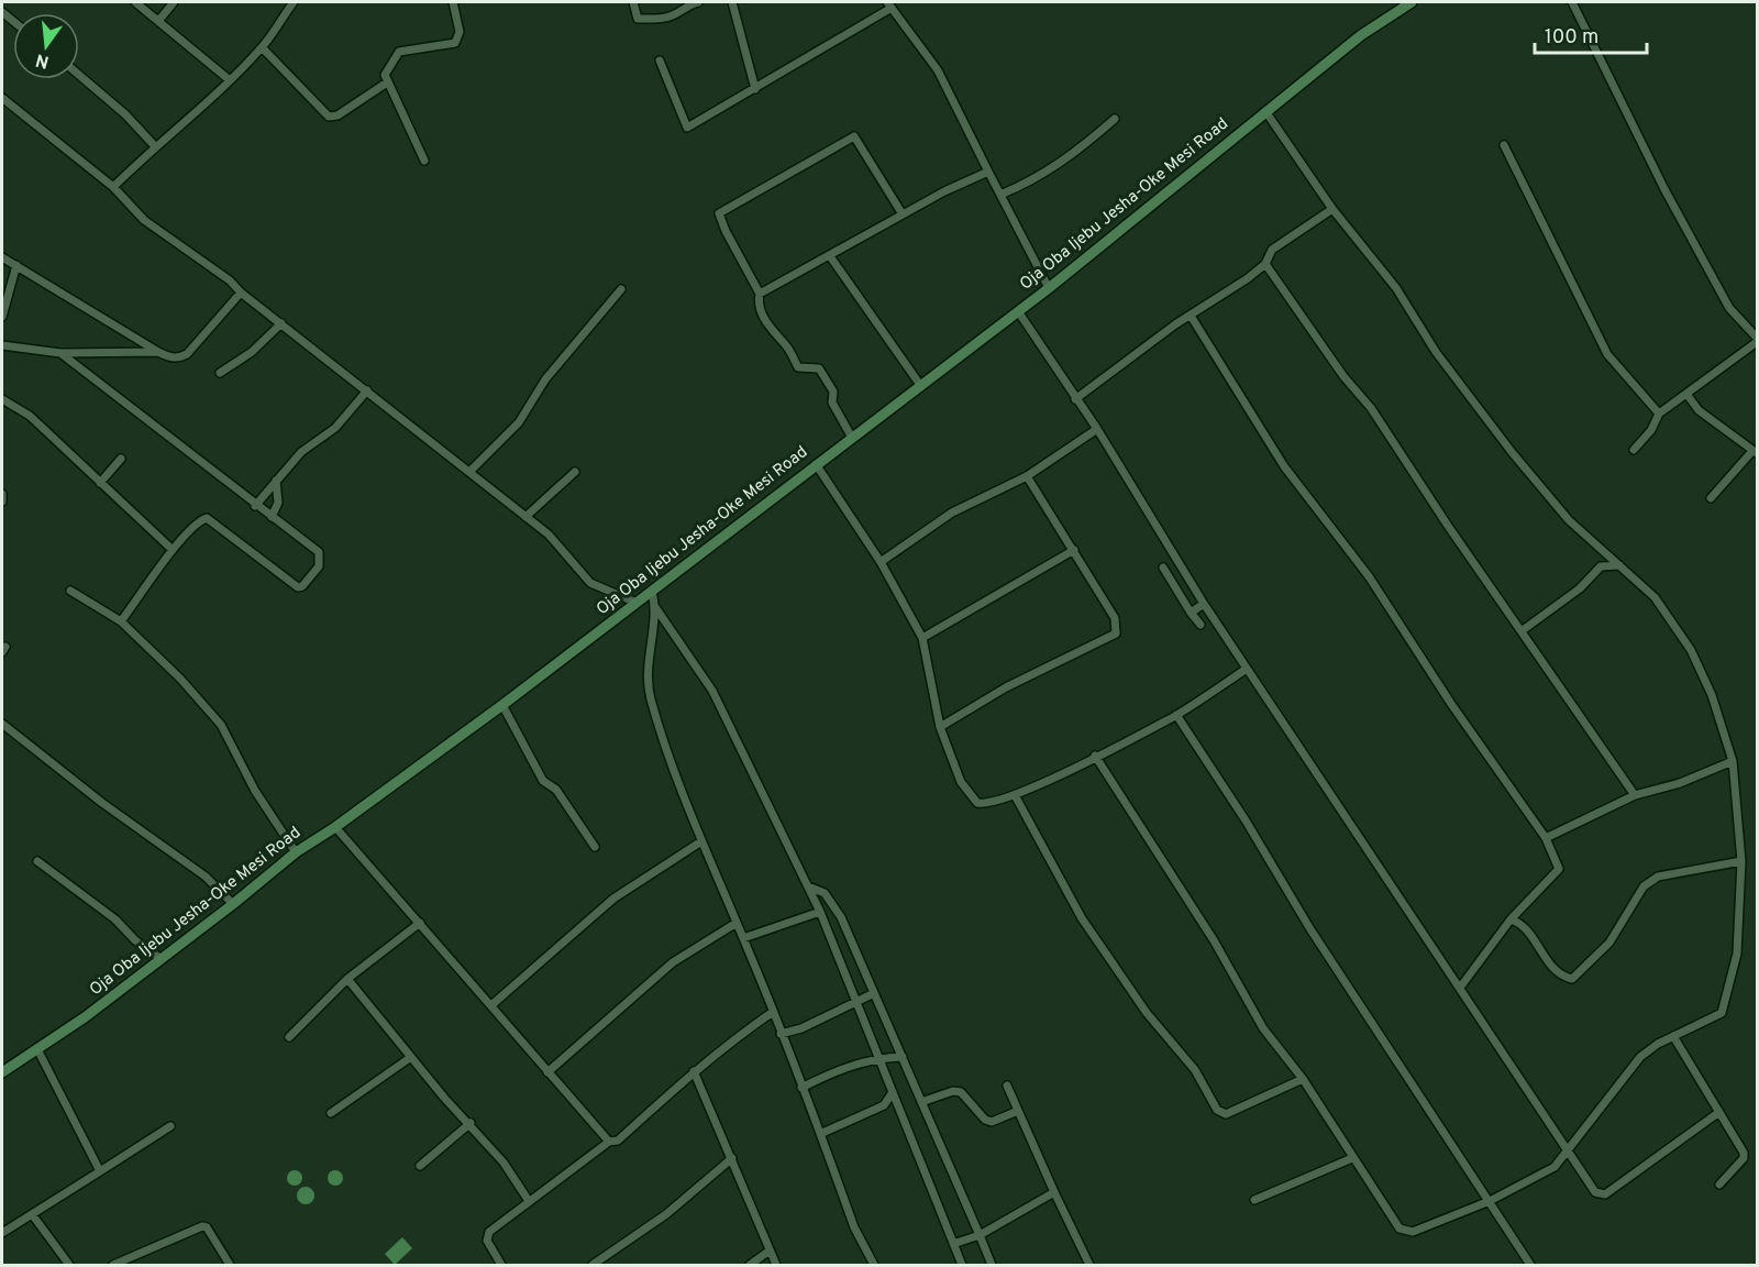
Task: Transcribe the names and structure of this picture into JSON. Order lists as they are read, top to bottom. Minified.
{"streets":{"main road":["Oja Oba Ijebu Jesha-Oke Mesi Road"]},"scale_bar":"100 m","north":"bottom"}
